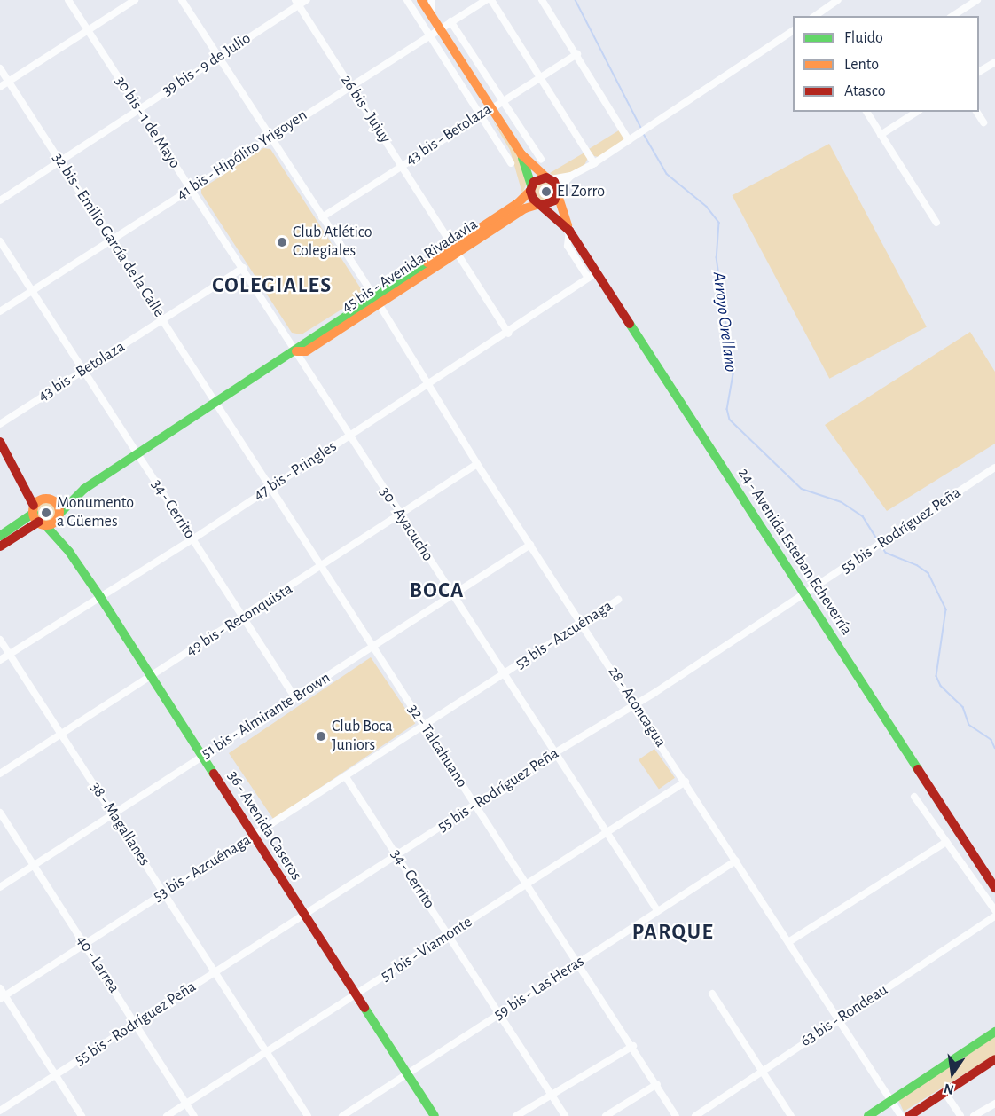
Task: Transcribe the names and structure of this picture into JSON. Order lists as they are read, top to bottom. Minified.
{"streets":{"main road":["45 bis - Avenida Rivadavia","24 - Avenida Esteban Echeverría","36 - Avenida Caseros"],"street":["39 bis - 9 de Julio","26 bis - Jujuy","30 bis - 1 de Mayo","43 bis - Betolaza","41 bis - Hipólito Yrigoyen","32 bis - Emilio García de la Calle","47 bis - Pringles","34 - Cerrito","30 - Ayacucho","55 bis - Rodríguez Peña","49 bis - Reconquista","53 bis - Azcuénaga","28 - Aconcagua","51 bis - Almirante Brown","32 - Talcahuano","38 - Magallanes","57 bis - Viamonte","40 - Larrea","59 bis - Las Heras","63 bis - Rondeau"]},"crossings":[["39 bis - 9 de Julio","26 bis - Jujuy"],["39 bis - 9 de Julio","30 bis - 1 de Mayo"],["39 bis - 9 de Julio","32 bis - Emilio García de la Calle"],["39 bis - 9 de Julio","28 - Aconcagua"],["26 bis - Jujuy","43 bis - Betolaza"],["26 bis - Jujuy","41 bis - Hipólito Yrigoyen"],["26 bis - Jujuy","45 bis - Avenida Rivadavia"],["26 bis - Jujuy","47 bis - Pringles"],["30 bis - 1 de Mayo","43 bis - Betolaza"],["30 bis - 1 de Mayo","41 bis - Hipólito Yrigoyen"],["30 bis - 1 de Mayo","45 bis - Avenida Rivadavia"],["30 bis - 1 de Mayo","30 - Ayacucho"],["43 bis - Betolaza","32 bis - Emilio García de la Calle"],["43 bis - Betolaza","34 - Cerrito"],["43 bis - Betolaza","28 - Aconcagua"],["41 bis - Hipólito Yrigoyen","32 bis - Emilio García de la Calle"],["41 bis - Hipólito Yrigoyen","34 - Cerrito"],["41 bis - Hipólito Yrigoyen","28 - Aconcagua"],["32 bis - Emilio García de la Calle","45 bis - Avenida Rivadavia"],["32 bis - Emilio García de la Calle","32 - Talcahuano"],["45 bis - Avenida Rivadavia","34 - Cerrito"],["45 bis - Avenida Rivadavia","30 - Ayacucho"],["45 bis - Avenida Rivadavia","24 - Avenida Esteban Echeverría"],["45 bis - Avenida Rivadavia","28 - Aconcagua"],["45 bis - Avenida Rivadavia","32 - Talcahuano"],["45 bis - Avenida Rivadavia","36 - Avenida Caseros"],["47 bis - Pringles","34 - Cerrito"],["47 bis - Pringles","30 - Ayacucho"],["47 bis - Pringles","24 - Avenida Esteban Echeverría"],["47 bis - Pringles","28 - Aconcagua"],["47 bis - Pringles","32 - Talcahuano"],["47 bis - Pringles","38 - Magallanes"],["47 bis - Pringles","36 - Avenida Caseros"],["34 - Cerrito","55 bis - Rodríguez Peña"],["34 - Cerrito","49 bis - Reconquista"],["34 - Cerrito","53 bis - Azcuénaga"],["34 - Cerrito","51 bis - Almirante Brown"],["34 - Cerrito","57 bis - Viamonte"],["34 - Cerrito","59 bis - Las Heras"],["30 - Ayacucho","55 bis - Rodríguez Peña"],["30 - Ayacucho","49 bis - Reconquista"],["30 - Ayacucho","53 bis - Azcuénaga"],["30 - Ayacucho","51 bis - Almirante Brown"],["30 - Ayacucho","57 bis - Viamonte"],["30 - Ayacucho","59 bis - Las Heras"],["55 bis - Rodríguez Peña","24 - Avenida Esteban Echeverría"],["55 bis - Rodríguez Peña","28 - Aconcagua"],["55 bis - Rodríguez Peña","32 - Talcahuano"],["55 bis - Rodríguez Peña","38 - Magallanes"],["55 bis - Rodríguez Peña","36 - Avenida Caseros"],["55 bis - Rodríguez Peña","40 - Larrea"],["49 bis - Reconquista","28 - Aconcagua"],["49 bis - Reconquista","32 - Talcahuano"],["49 bis - Reconquista","38 - Magallanes"],["49 bis - Reconquista","36 - Avenida Caseros"],["53 bis - Azcuénaga","28 - Aconcagua"],["53 bis - Azcuénaga","32 - Talcahuano"],["53 bis - Azcuénaga","38 - Magallanes"],["53 bis - Azcuénaga","36 - Avenida Caseros"],["53 bis - Azcuénaga","40 - Larrea"],["28 - Aconcagua","51 bis - Almirante Brown"],["28 - Aconcagua","57 bis - Viamonte"],["28 - Aconcagua","59 bis - Las Heras"],["28 - Aconcagua","63 bis - Rondeau"],["51 bis - Almirante Brown","32 - Talcahuano"],["51 bis - Almirante Brown","38 - Magallanes"],["51 bis - Almirante Brown","36 - Avenida Caseros"],["51 bis - Almirante Brown","40 - Larrea"],["32 - Talcahuano","57 bis - Viamonte"],["32 - Talcahuano","59 bis - Las Heras"],["38 - Magallanes","57 bis - Viamonte"],["36 - Avenida Caseros","57 bis - Viamonte"],["36 - Avenida Caseros","59 bis - Las Heras"],["57 bis - Viamonte","40 - Larrea"]],"districts":["COLEGIALES","BOCA","PARQUE"],"water":["Arroyo Orellano"],"places":["El Zorro","Club Atlético Colegiales","Monumento a Güemes","Club Boca Juniors"],"legend":["Fluido","Lento","Atasco"],"north":"bottom"}
